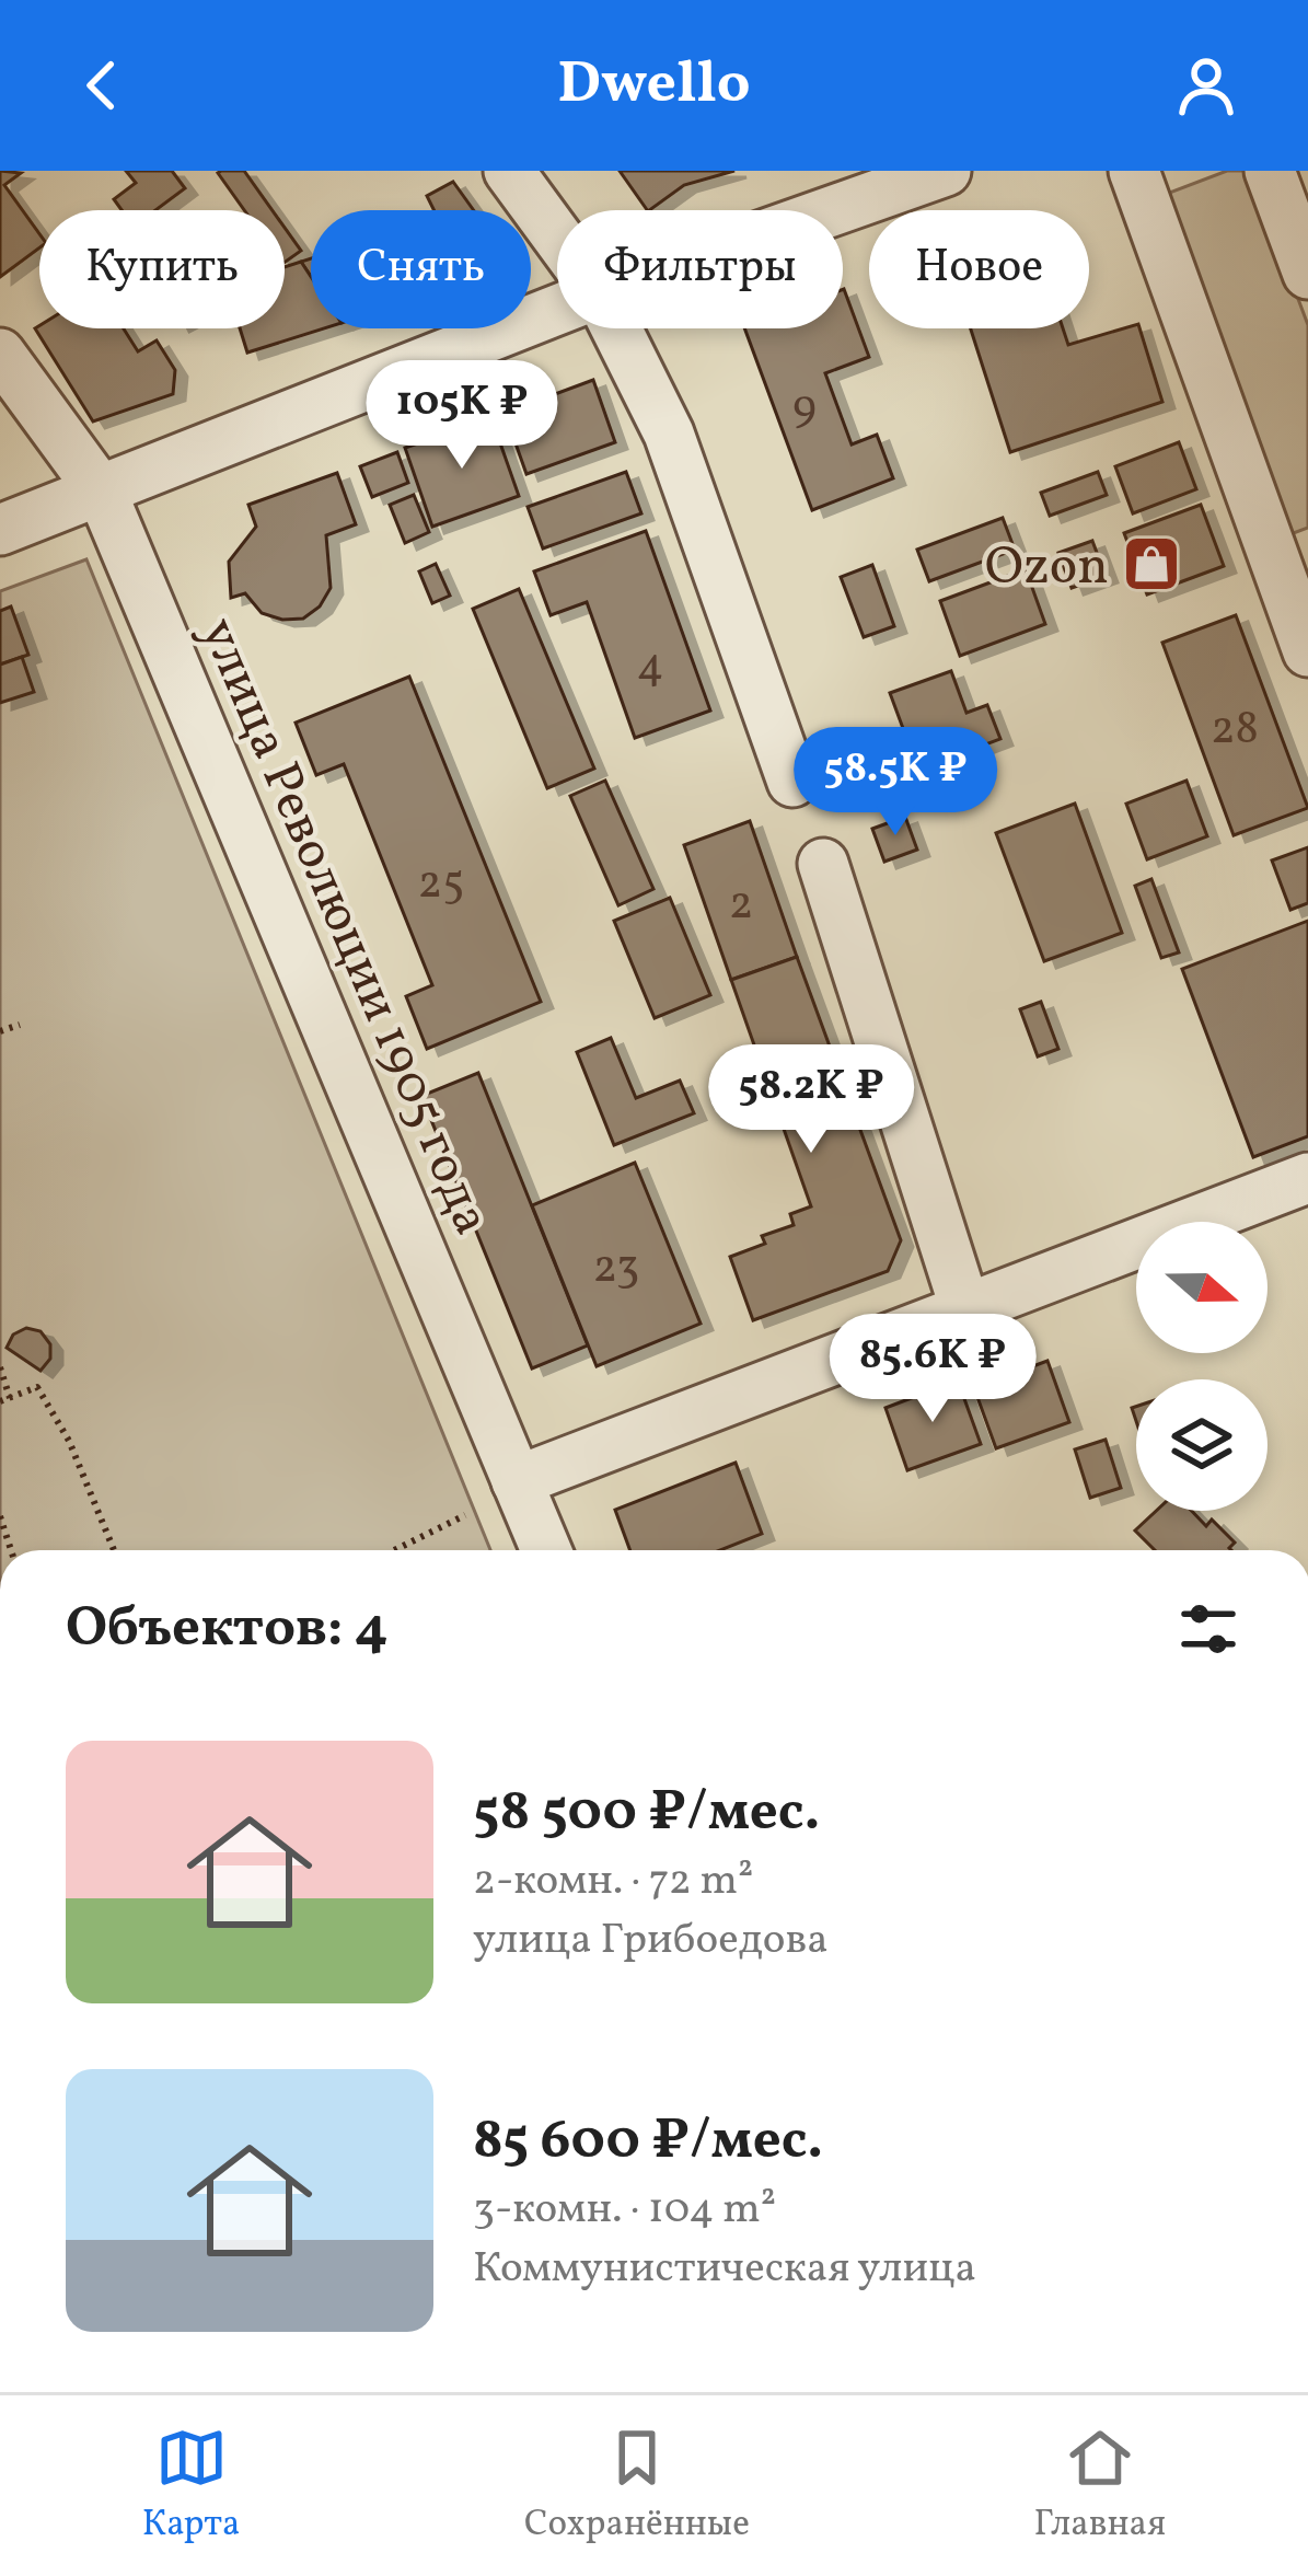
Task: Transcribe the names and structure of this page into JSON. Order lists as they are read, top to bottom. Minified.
{"streets":{"street":["улица Революции 1905 года"]},"places":{"shop":["Ozon"]},"house_numbers":["9","4","28","25","2","23"],"north":"right","page":{"header":"Dwello","chip":["Купить","Снять","Фильтры","Новое"],"price":["105K ₽","58.5K ₽","58.2K ₽","85.6K ₽"],"heading":"Объектов: 4","list":[{"name":"58 500 ₽/мес.","note":"2-комн. · 72 m² · улица Грибоедова"},{"name":"85 600 ₽/мес.","note":"3-комн. · 104 m² · Коммунистическая улица"}],"tabs":["Карта","Сохранённые","Главная"]}}
